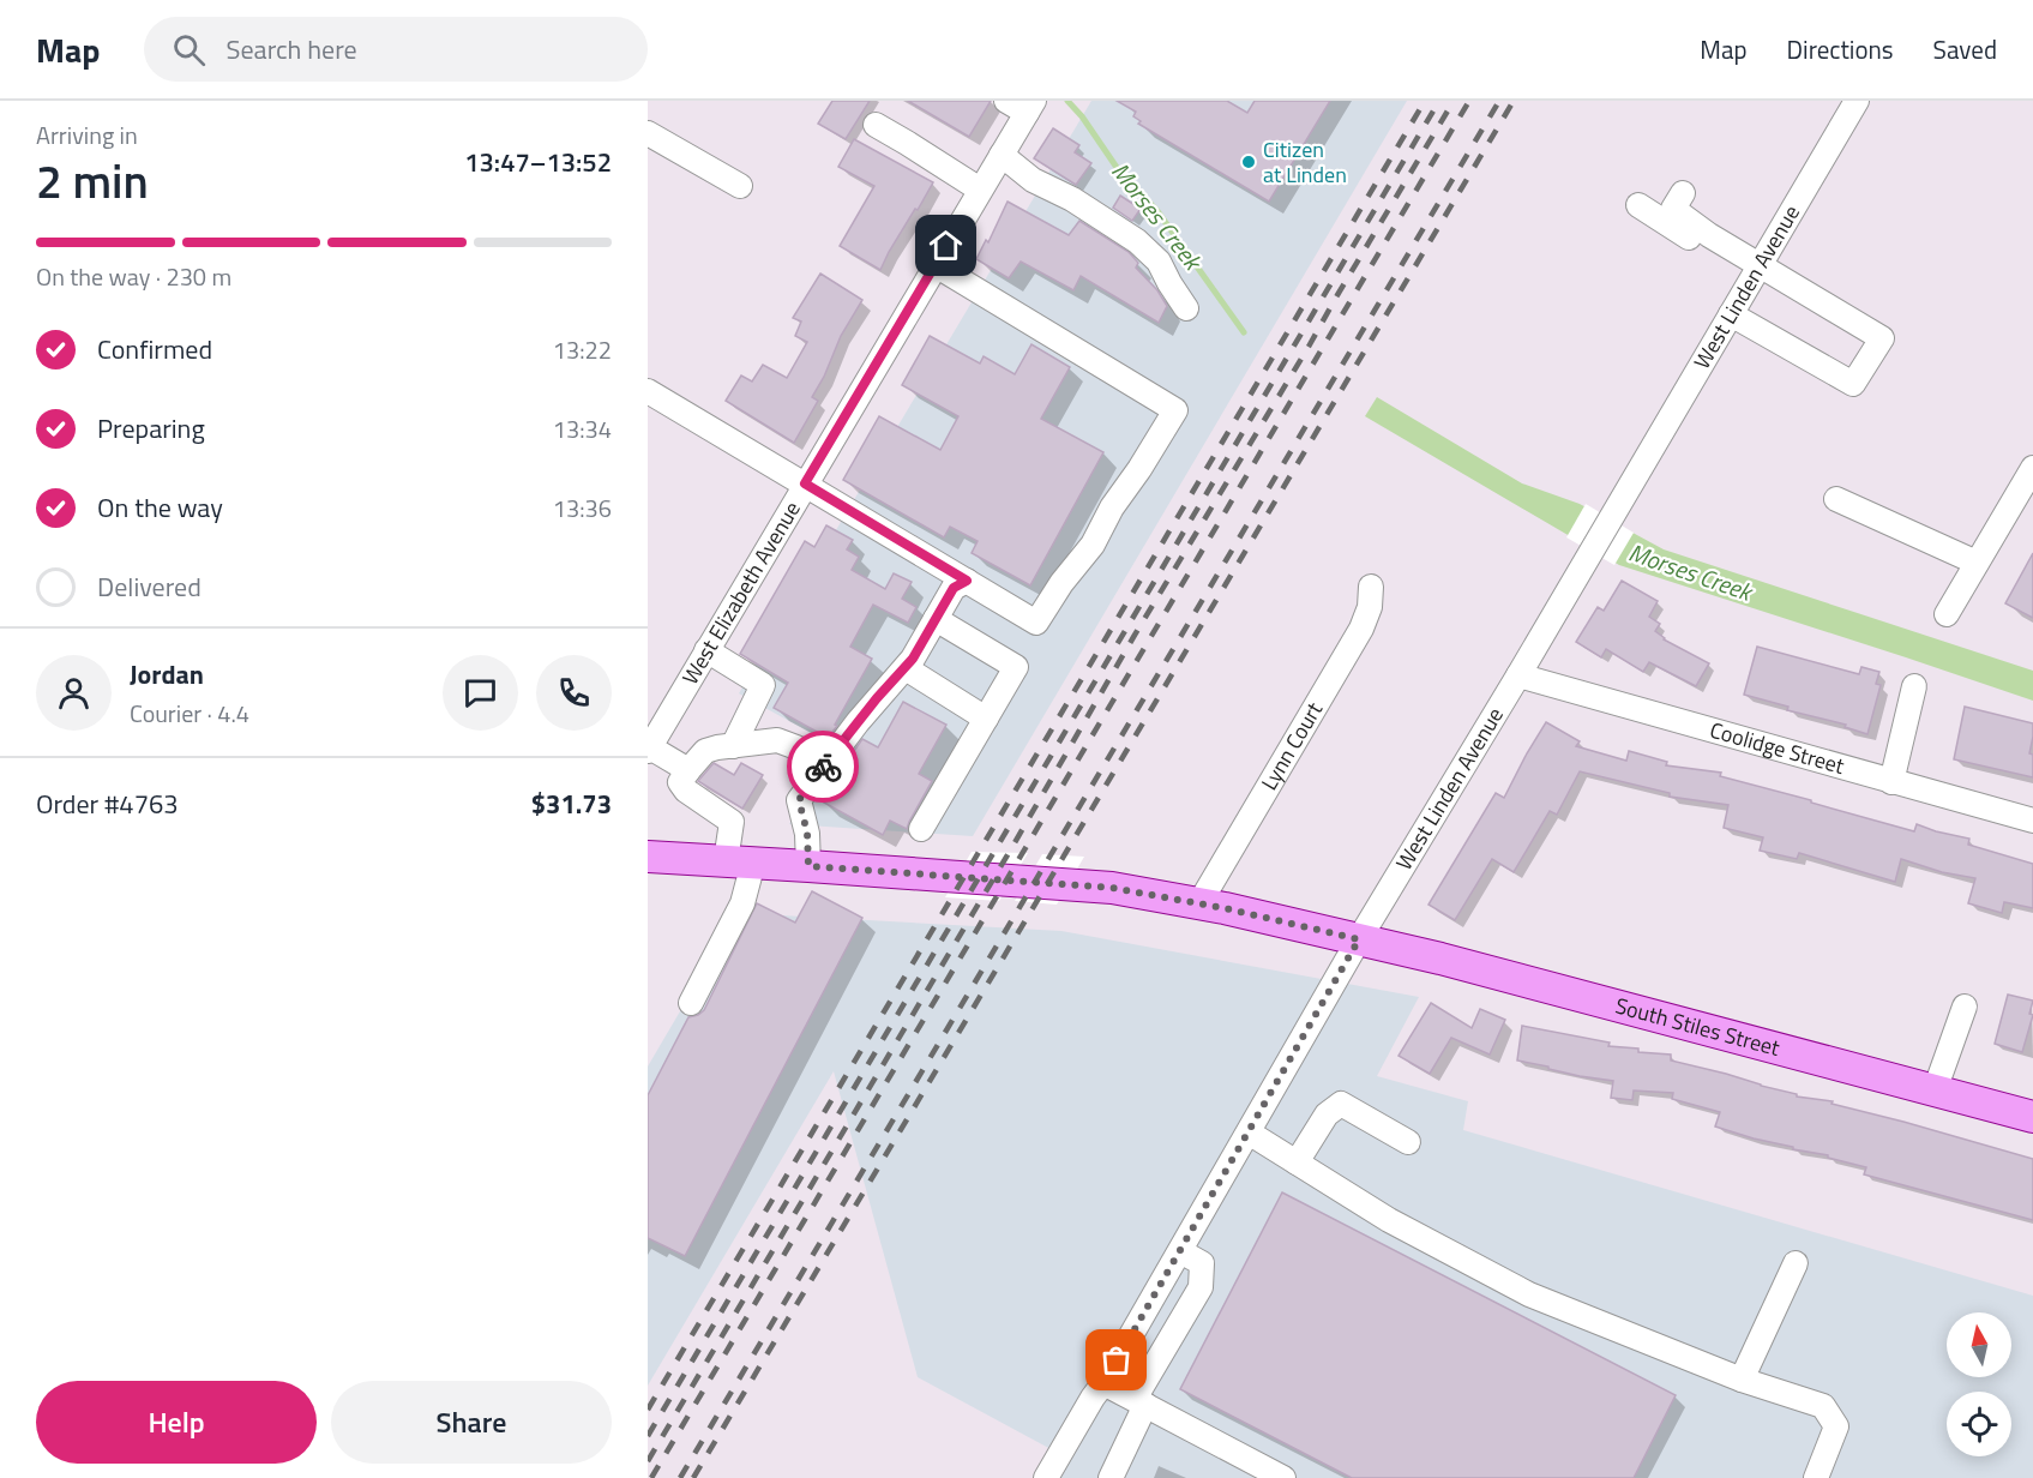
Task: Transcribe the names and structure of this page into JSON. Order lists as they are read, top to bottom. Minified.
{"streets":{"main road":["South Stiles Street"],"street":["West Linden Avenue","West Elizabeth Avenue","Lynn Court","Coolidge Street"]},"crossings":[["West Linden Avenue","Coolidge Street"],["West Linden Avenue","South Stiles Street"],["Lynn Court","South Stiles Street"]],"water":["Morses Creek"],"places":["Citizen at Linden"],"north":"top","page":{"header":"Map","search":"Search here","nav":["Map","Directions","Saved"],"heading":["2 min","Arriving in","13:47–13:52"],"panel":["Jordan","Courier · 4.4","Order #4763","$31.73"],"bar":"On the way · 230 m","list":[["Confirmed","13:22"],["Preparing","13:34"],["On the way","13:36"],"Delivered"],"buttons":["Help","Share"]}}
